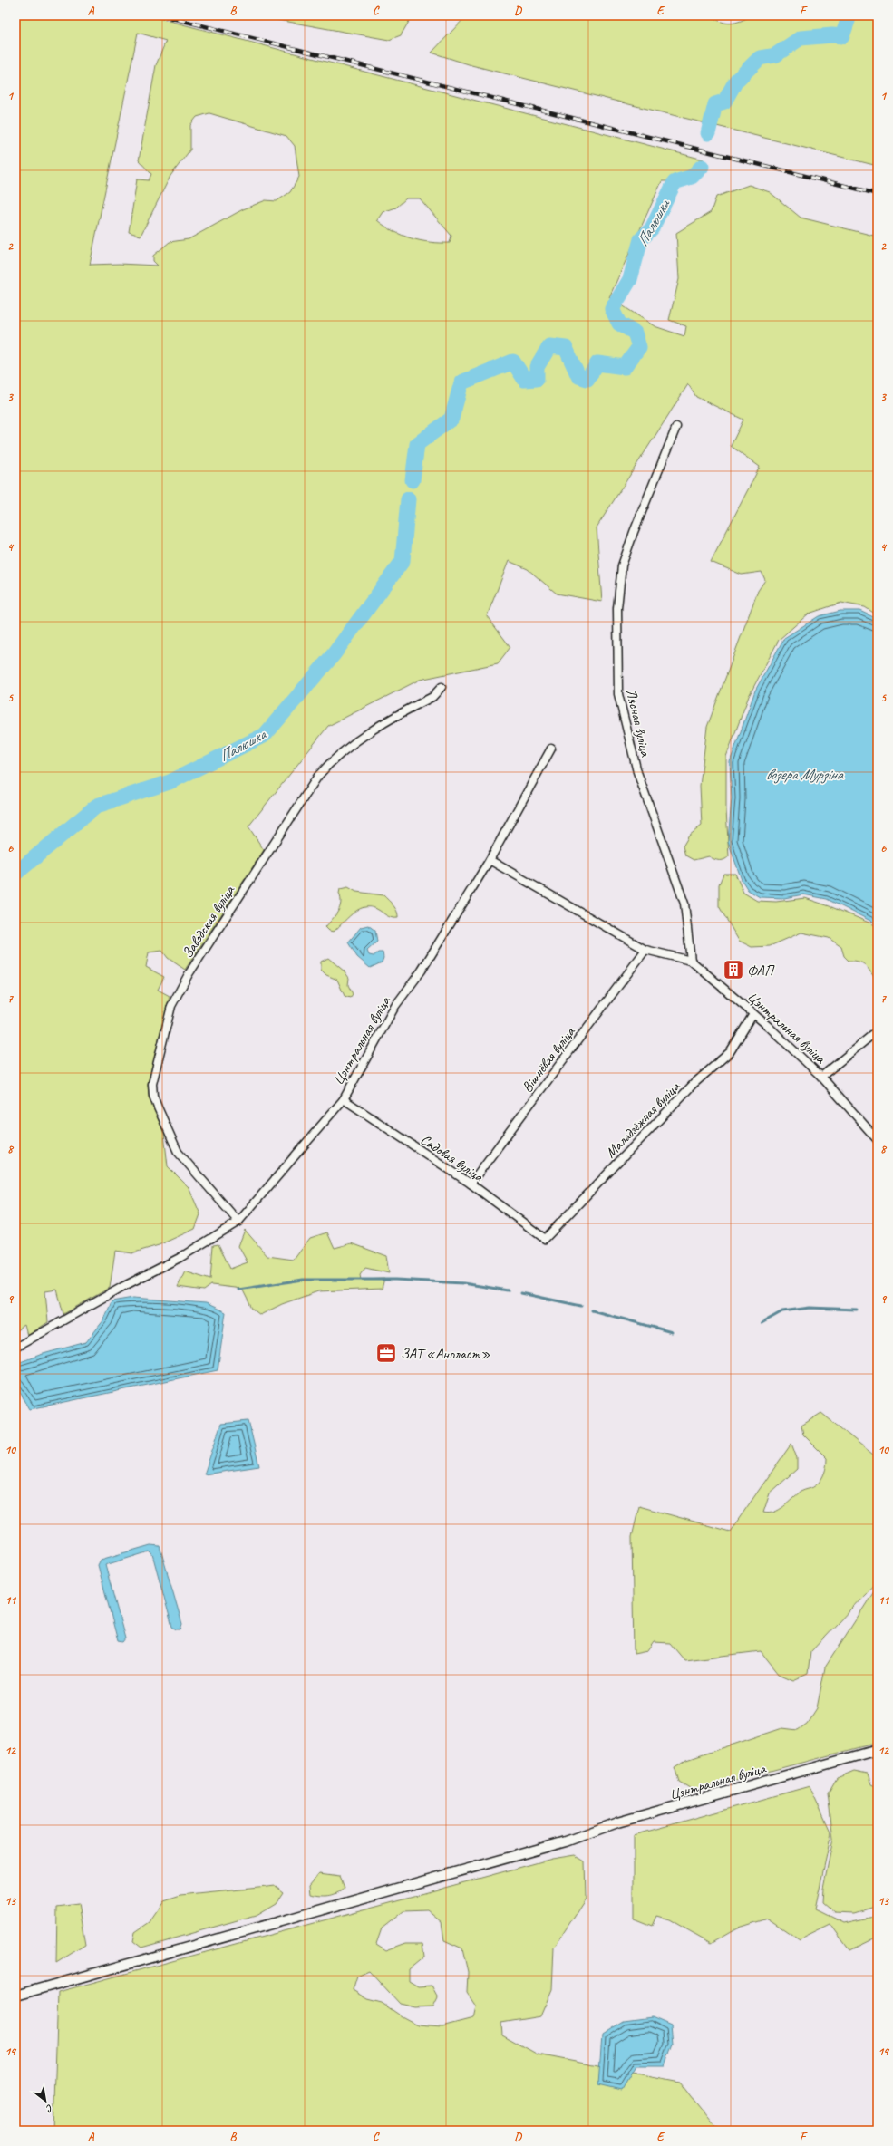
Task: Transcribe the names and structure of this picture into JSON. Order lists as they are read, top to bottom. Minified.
{"streets":{"street":["Лясная вуліца","Заводская вуліца","Цэнтральная вуліца","Вішнёвая вуліца","Маладзёжная вуліца","Садовая вуліца"]},"crossings":[["Лясная вуліца","Цэнтральная вуліца"],["Заводская вуліца","Цэнтральная вуліца"],["Цэнтральная вуліца","Вішнёвая вуліца"],["Цэнтральная вуліца","Маладзёжная вуліца"],["Цэнтральная вуліца","Садовая вуліца"],["Вішнёвая вуліца","Садовая вуліца"],["Маладзёжная вуліца","Садовая вуліца"]],"water":["Палюшка","возера Мурзіна"],"places":{"building":["ФАП"],"office":["ЗАТ «Анпласт»"]},"north":"bottom right","grid":{"columns":["A","B","C","D","E","F"],"rows":["1","2","3","4","5","6","7","8","9","10","11","12","13","14"]}}
